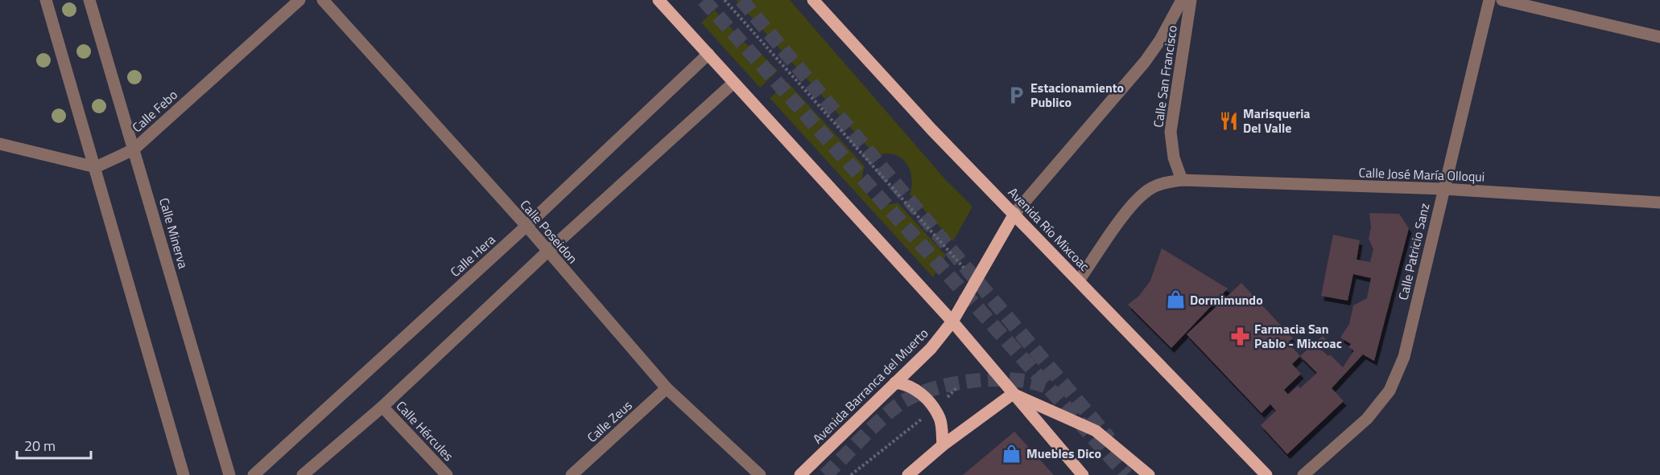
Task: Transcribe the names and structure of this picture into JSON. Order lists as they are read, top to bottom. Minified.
{"streets":{"main road":["Avenida Río Mixcoac","Avenida Barranca del Muerto"],"street":["Calle San Francisco","Calle Febo","Calle José María Olloqui","Calle Poseidon","Calle Minerva","Calle Patricio Sanz","Calle Hera","Calle Zeus","Calle Hércules"]},"crossings":[["Calle San Francisco","Calle José María Olloqui"],["Calle San Francisco","Avenida Río Mixcoac"],["Calle San Francisco","Avenida Barranca del Muerto"],["Calle Febo","Calle Minerva"],["Calle José María Olloqui","Calle Patricio Sanz"],["Avenida Río Mixcoac","Avenida Barranca del Muerto"],["Calle Poseidon","Calle Hera"],["Calle Poseidon","Calle Zeus"]],"places":{"parking":["Estacionamiento Publico"],"restaurant":["Marisqueria Del Valle"],"shop":["Dormimundo","Muebles Dico"],"pharmacy":["Farmacia San Pablo - Mixcoac"]},"scale_bar":"20 m"}
